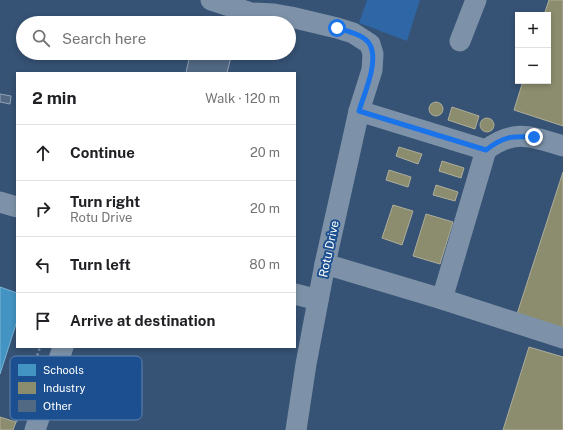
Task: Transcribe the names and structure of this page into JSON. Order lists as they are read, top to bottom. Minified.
{"streets":{"street":["Rotu Drive"]},"legend":["Schools","Industry","Other"],"page":{"map_buttons":["+","−"],"search":"Search here","heading":["2 min","Walk · 120 m"],"list":[["Continue","20 m"],["Turn right","Rotu Drive","20 m"],["Turn left","80 m"],"Arrive at destination"]}}
